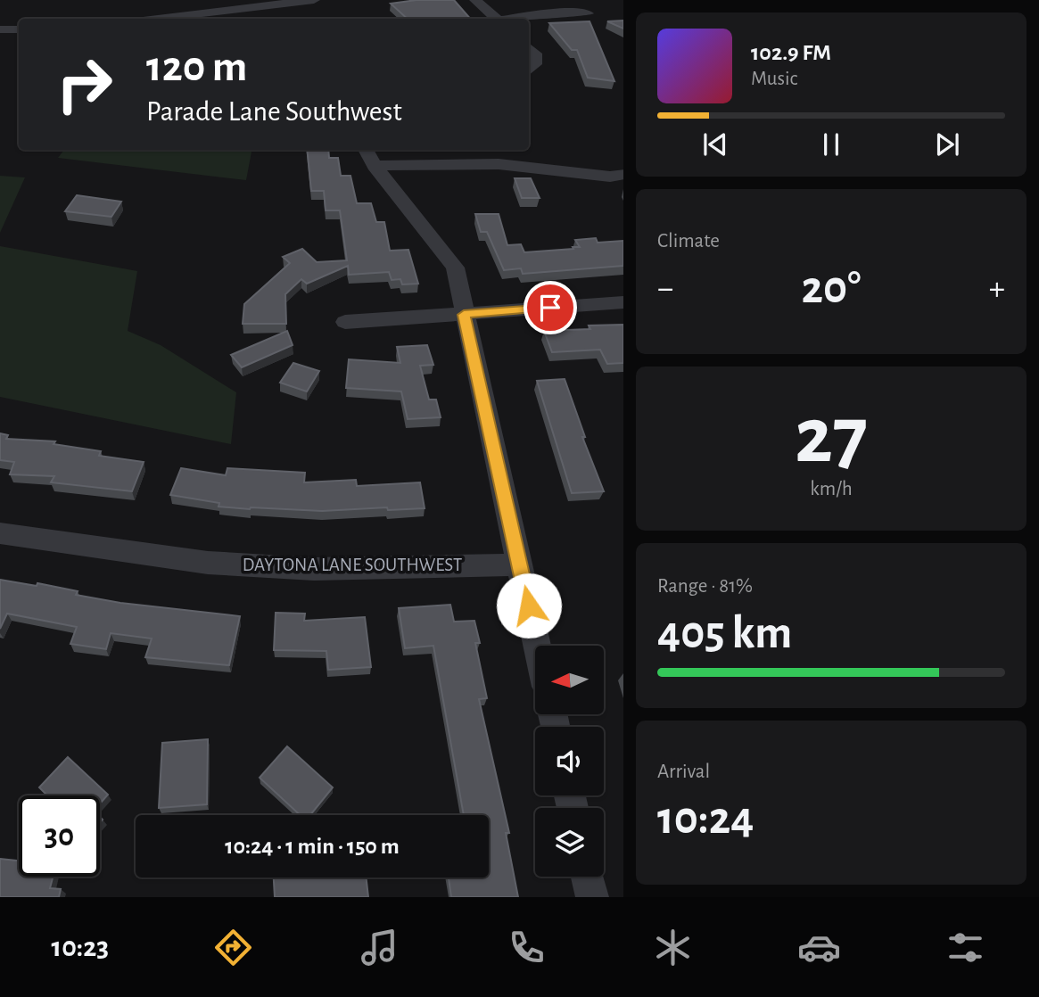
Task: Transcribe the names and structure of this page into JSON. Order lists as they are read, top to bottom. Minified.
{"streets":{"street":["DAYTONA LANE SOUTHWEST"]},"north":"left","page":{"turn":["120 m","Parade Lane Southwest"],"song":["102.9 FM","Music"],"tile":["Climate",["27","km/h"],["Range · 81%","405 km"],["Arrival","10:24"]],"heat":["−","20°","+"],"limit":"30","trip":"10:24 · 1 min · 150 m","tabs":"10:23"}}
